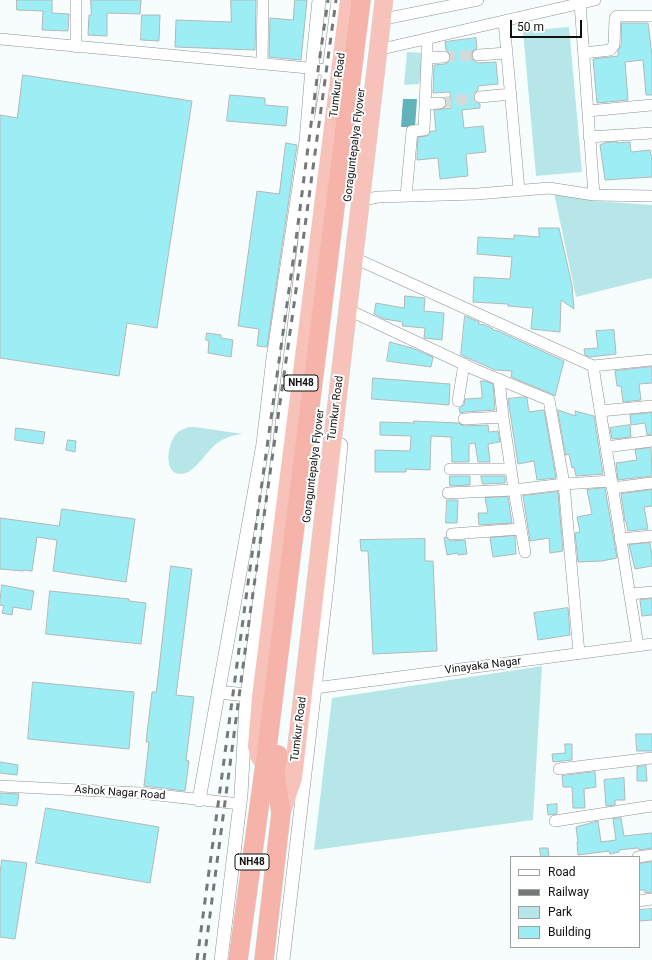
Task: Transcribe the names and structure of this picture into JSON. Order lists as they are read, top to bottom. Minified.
{"streets":{"highway":["Tumkur Road","Goraguntepalya Flyover","NH48"],"street":["Vinayaka Nagar","Ashok Nagar Road"]},"crossings":[["Tumkur Road","Goraguntepalya Flyover"],["Tumkur Road","NH48"],["Goraguntepalya Flyover","NH48"]],"legend":["Road","Railway","Park","Building"],"scale_bar":"50 m"}
